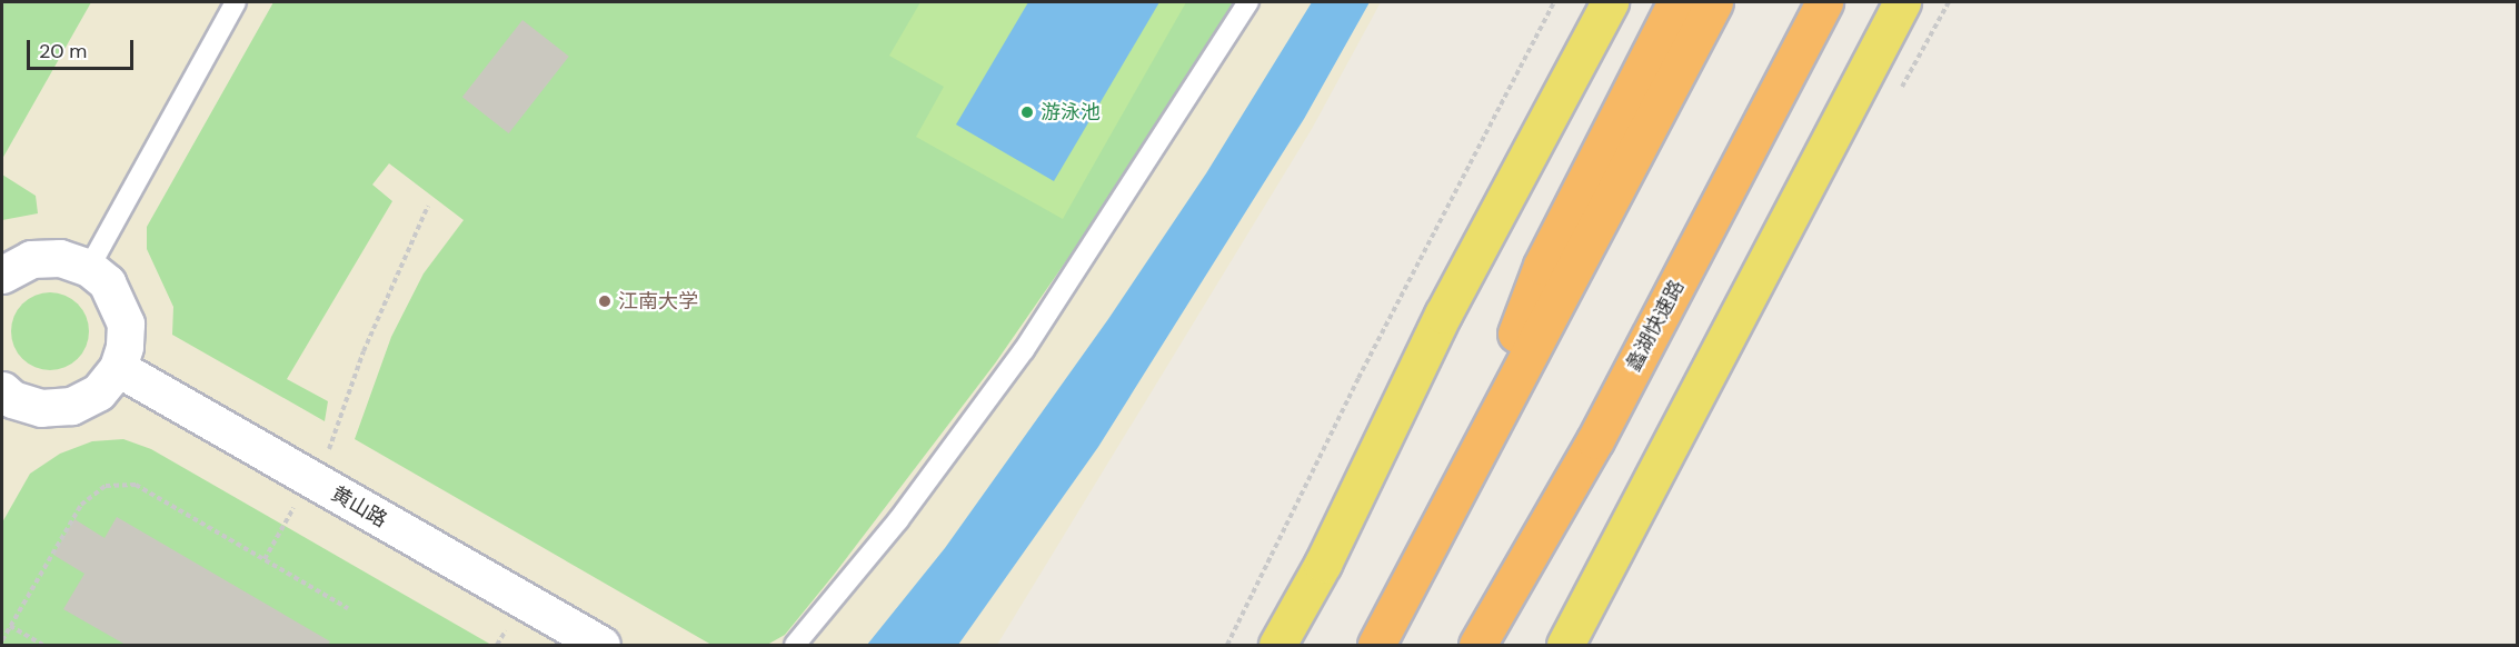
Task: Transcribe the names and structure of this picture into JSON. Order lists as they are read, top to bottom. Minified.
{"streets":{"highway":["蠡湖快速路"],"street":["黄山路"]},"places":["游泳池","江南大学"],"scale_bar":"20 m"}
